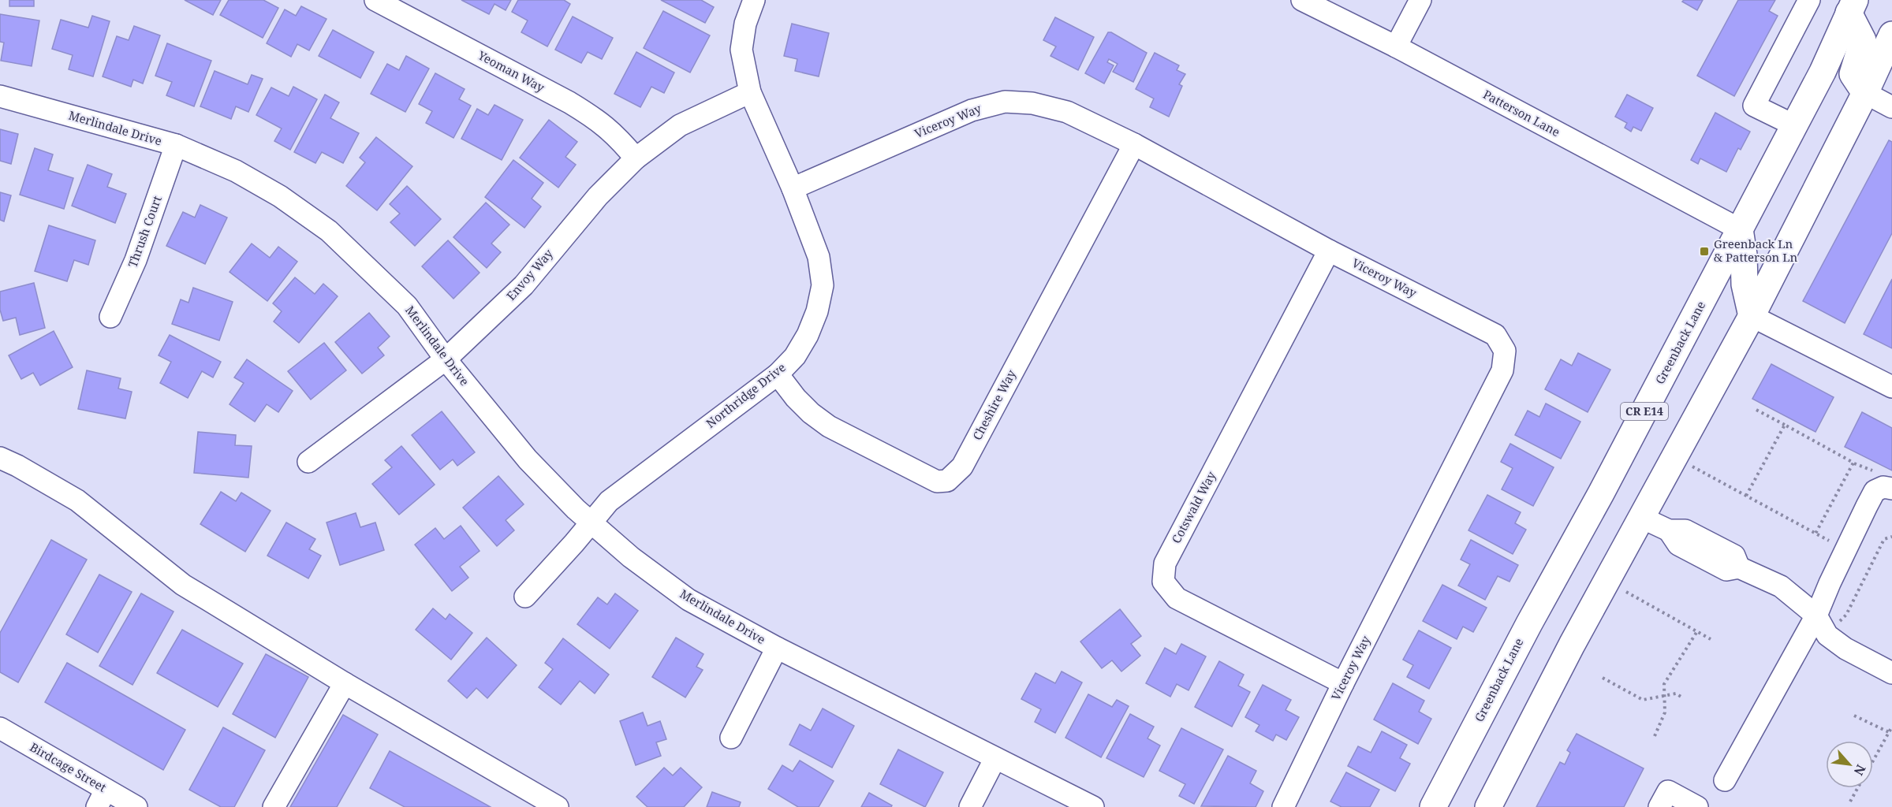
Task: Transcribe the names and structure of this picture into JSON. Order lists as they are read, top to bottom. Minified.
{"streets":{"main road":["Greenback Lane","CR E14"],"street":["Yeoman Way","Patterson Lane","Viceroy Way","Merlindale Drive","Thrush Court","Envoy Way","Northridge Drive","Cheshire Way","Cotswald Way","Birdcage Street"]},"crossings":[["Yeoman Way","Envoy Way"],["Patterson Lane","Greenback Lane"],["Viceroy Way","Northridge Drive"],["Viceroy Way","Cheshire Way"],["Viceroy Way","Cotswald Way"],["Merlindale Drive","Thrush Court"],["Merlindale Drive","Envoy Way"],["Merlindale Drive","Northridge Drive"],["Envoy Way","Northridge Drive"],["Northridge Drive","Cheshire Way"]],"places":{"transit":["Greenback Ln & Patterson Ln"]},"north":"bottom right"}
